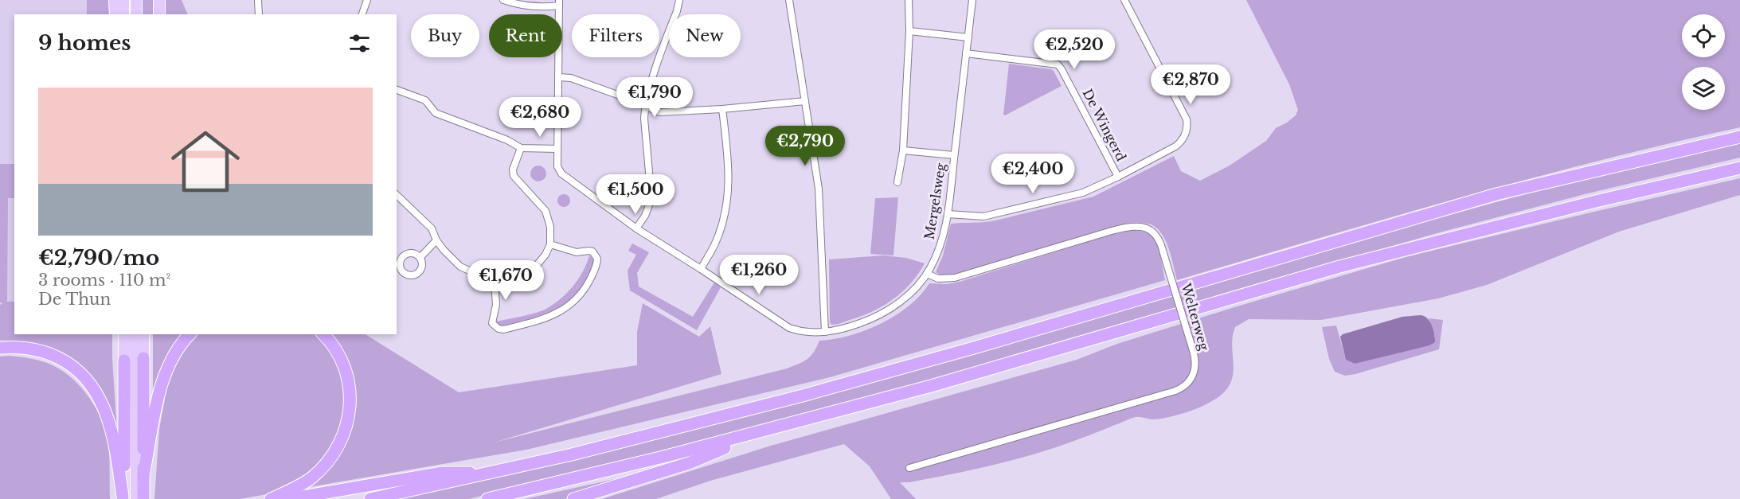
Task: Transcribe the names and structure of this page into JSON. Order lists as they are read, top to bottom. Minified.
{"streets":{"street":["De Wingerd","Mergelsweg","Welterweg"]},"crossings":[["De Wingerd","Mergelsweg"],["Mergelsweg","Welterweg"]],"page":{"chip":["Buy","Rent","Filters","New"],"heading":"9 homes","price":["€2,520","€2,870","€1,790","€2,680","€2,790","€2,400","€1,500","€1,260","€1,670"],"list":[{"name":"€2,790/mo","note":"3 rooms · 110 m² · De Thun"}]}}
